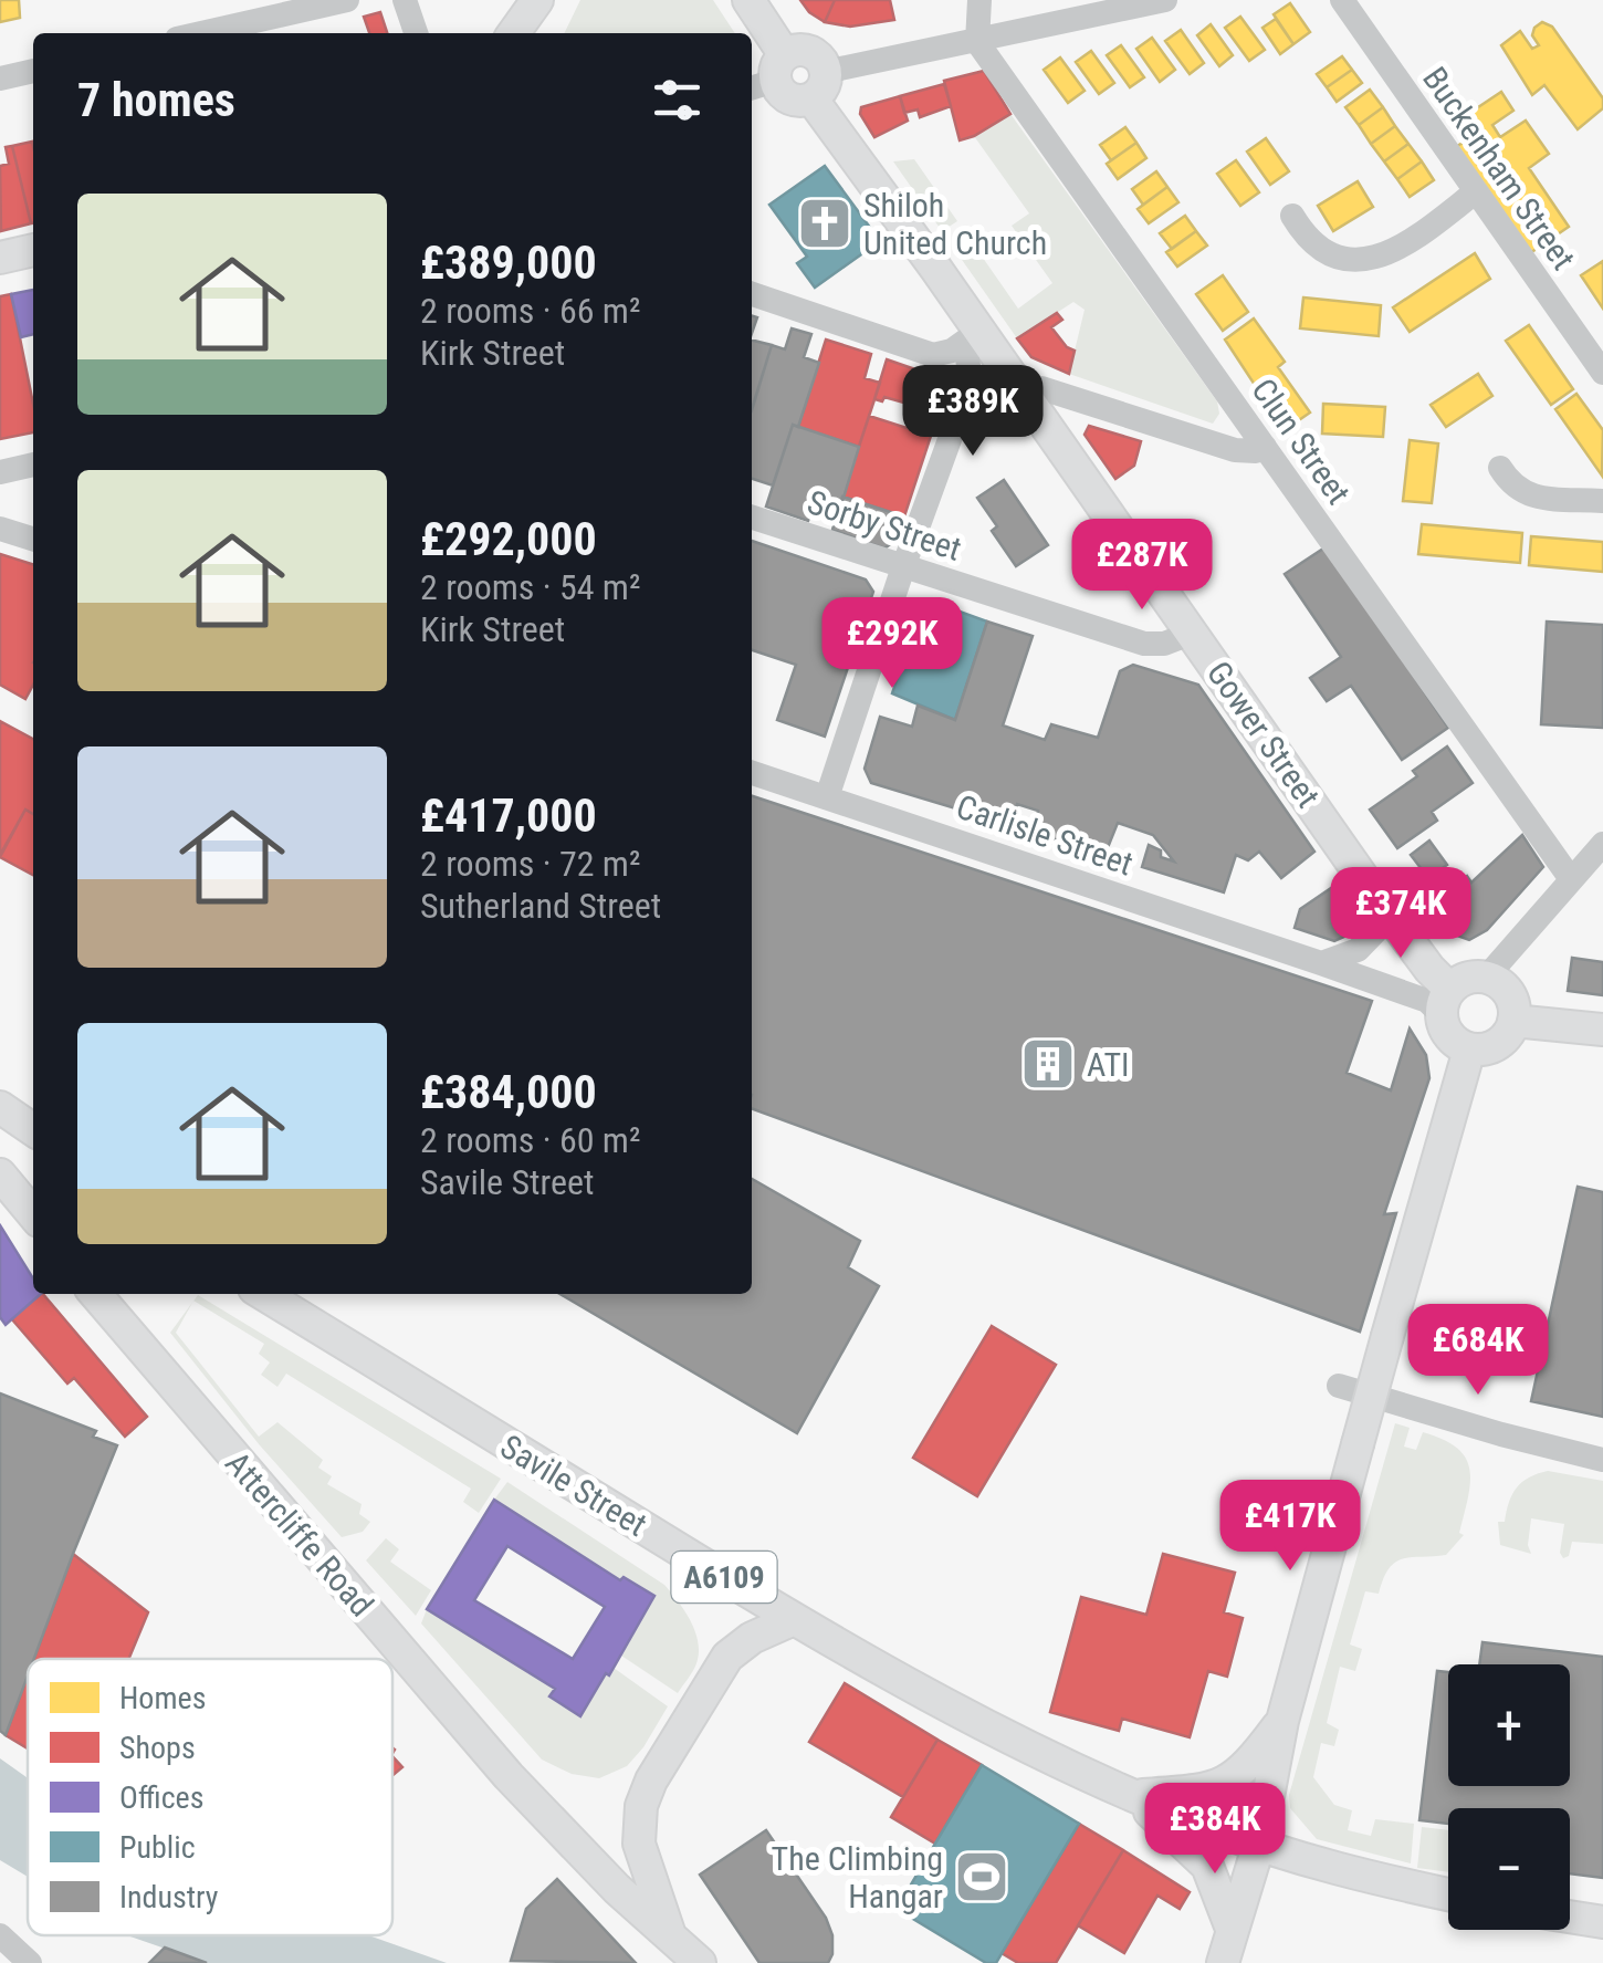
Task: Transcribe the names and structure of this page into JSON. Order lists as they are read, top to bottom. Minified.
{"streets":{"main road":["Gower Street","Savile Street","Attercliffe Road","A6109"],"street":["Buckenham Street","Clun Street","Sorby Street","Carlisle Street"]},"crossings":[["Sorby Street","Gower Street"],["Gower Street","Carlisle Street"],["Savile Street","A6109"]],"places":{"church":["Shiloh United Church"],"building":["ATI"],"sports":["The Climbing Hangar"]},"legend":["Homes","Shops","Offices","Public","Industry"],"page":{"heading":"7 homes","list":[{"name":"£389,000","note":"2 rooms · 66 m² · Kirk Street"},{"name":"£292,000","note":"2 rooms · 54 m² · Kirk Street"},{"name":"£417,000","note":"2 rooms · 72 m² · Sutherland Street"},{"name":"£384,000","note":"2 rooms · 60 m² · Savile Street"}],"price":["£389K","£287K","£292K","£374K","£684K","£417K","£384K"],"map_buttons":["+","−"]}}
